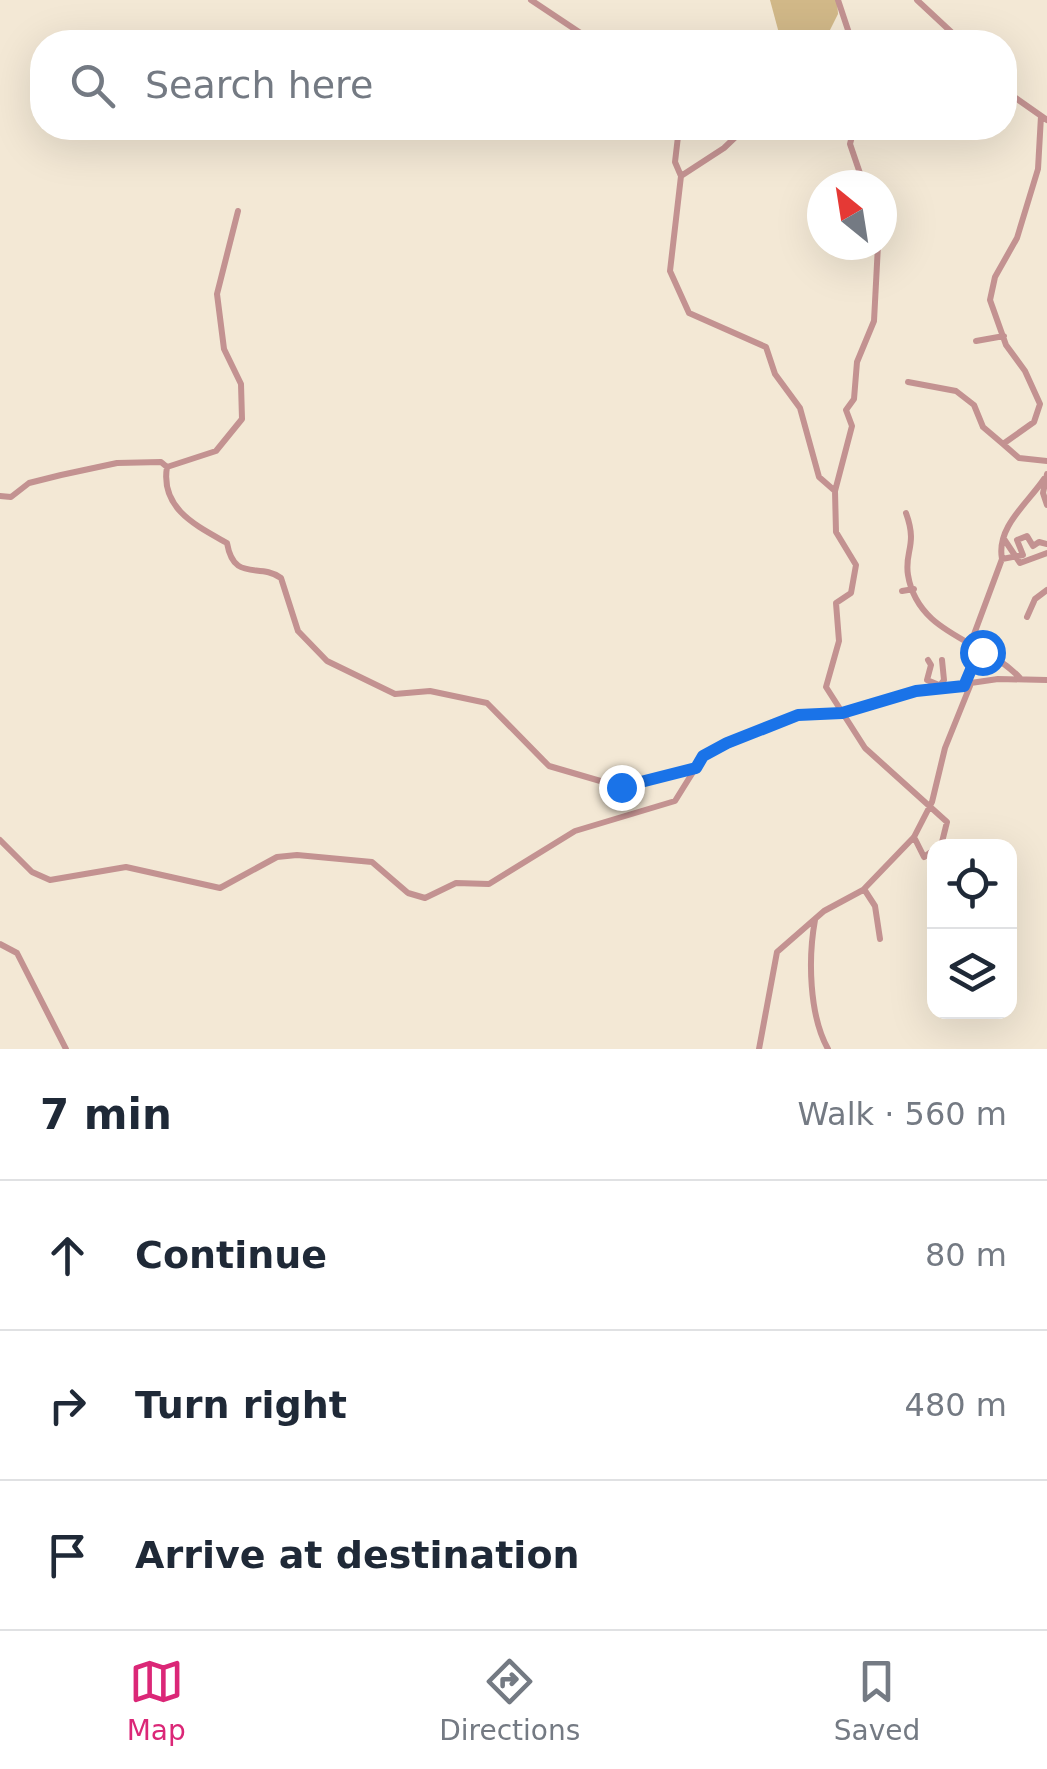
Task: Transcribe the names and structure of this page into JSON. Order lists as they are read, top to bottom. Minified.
{"north":"top left","page":{"search":"Search here","heading":["7 min","Walk · 560 m"],"list":[["Continue","80 m"],["Turn right","480 m"],"Arrive at destination"],"nav":["Map","Directions","Saved"]}}
